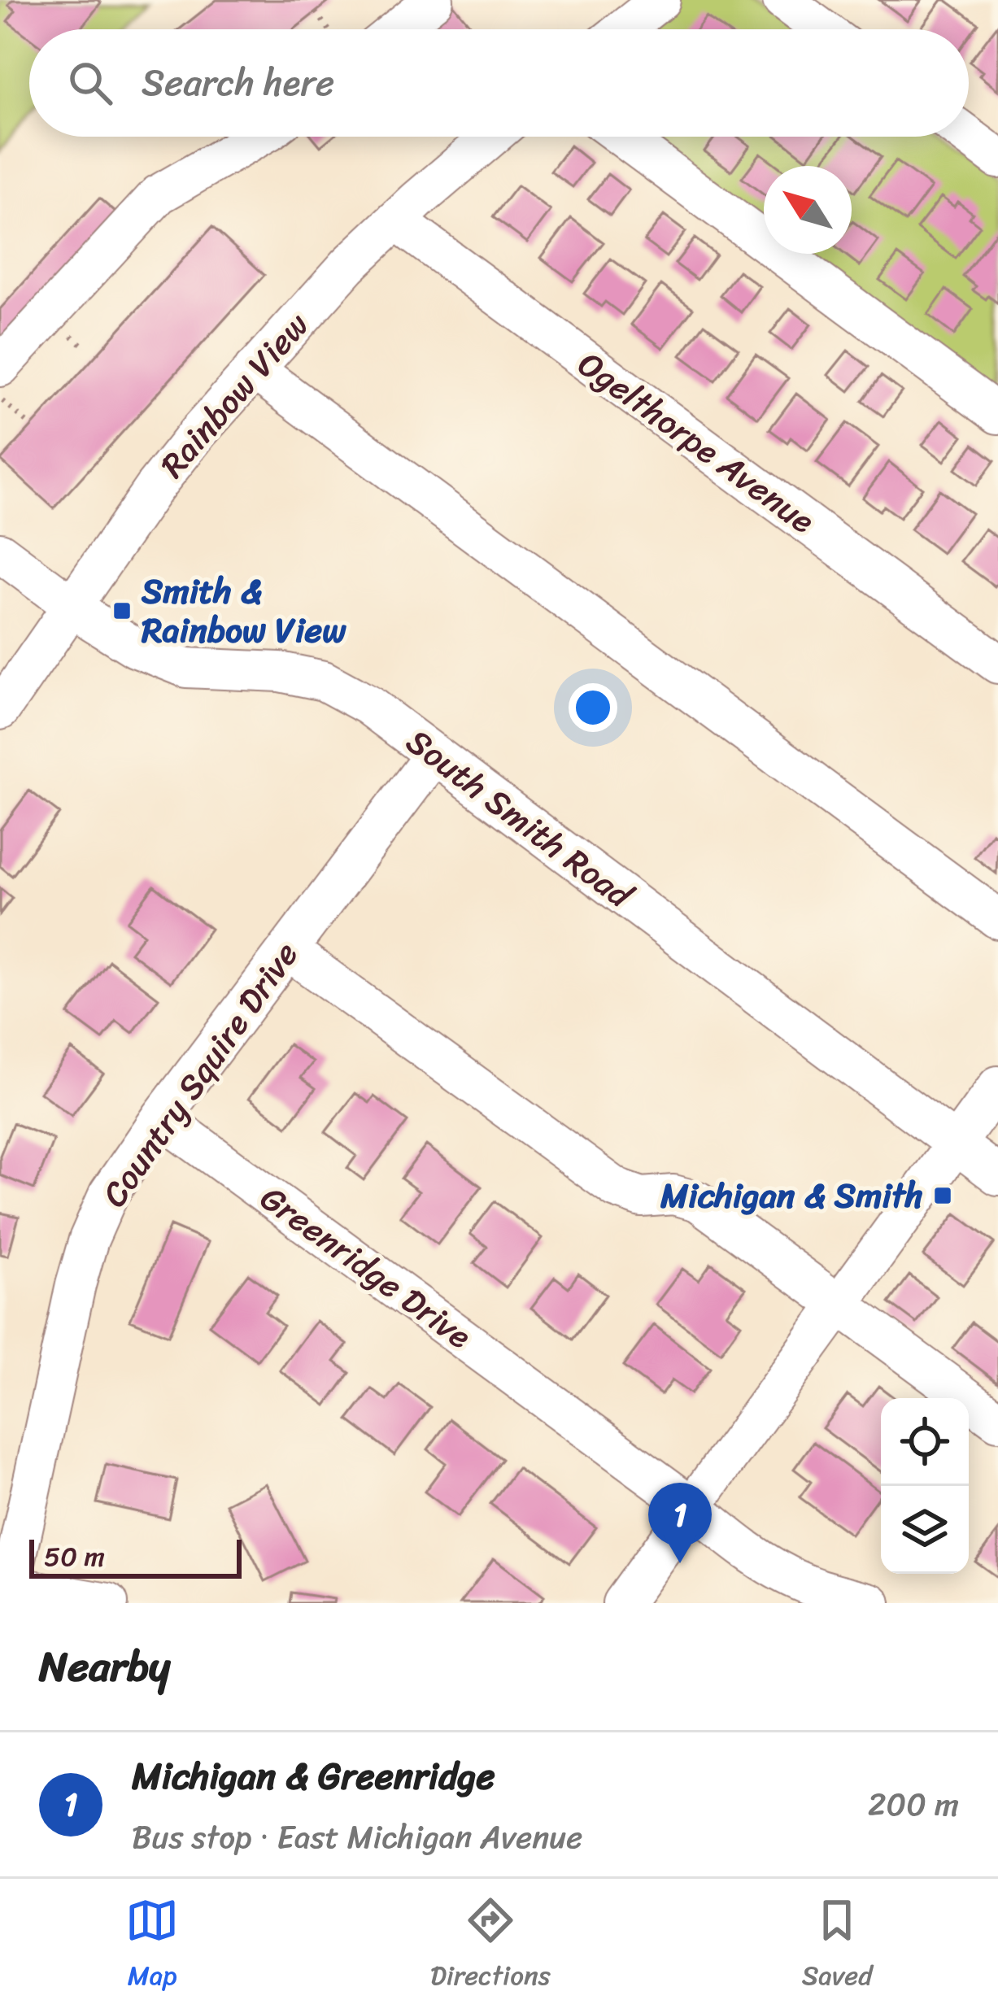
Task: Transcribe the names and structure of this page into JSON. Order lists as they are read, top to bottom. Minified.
{"streets":{"street":["Rainbow View","Ogelthorpe Avenue","South Smith Road","Country Squire Drive","Greenridge Drive"]},"crossings":[["Rainbow View","Ogelthorpe Avenue"],["Rainbow View","South Smith Road"],["South Smith Road","Country Squire Drive"],["Country Squire Drive","Greenridge Drive"]],"places":{"transit":["Smith & Rainbow View","Michigan & Smith"]},"scale_bar":"50 m","north":"top left","page":{"search":"Search here","pins":"1","scale":"50 m","heading":"Nearby","list":[{"mark":"1","name":"Michigan & Greenridge","note":"Bus stop · East Michigan Avenue","value":"200 m"}],"nav":["Map","Directions","Saved"]}}
